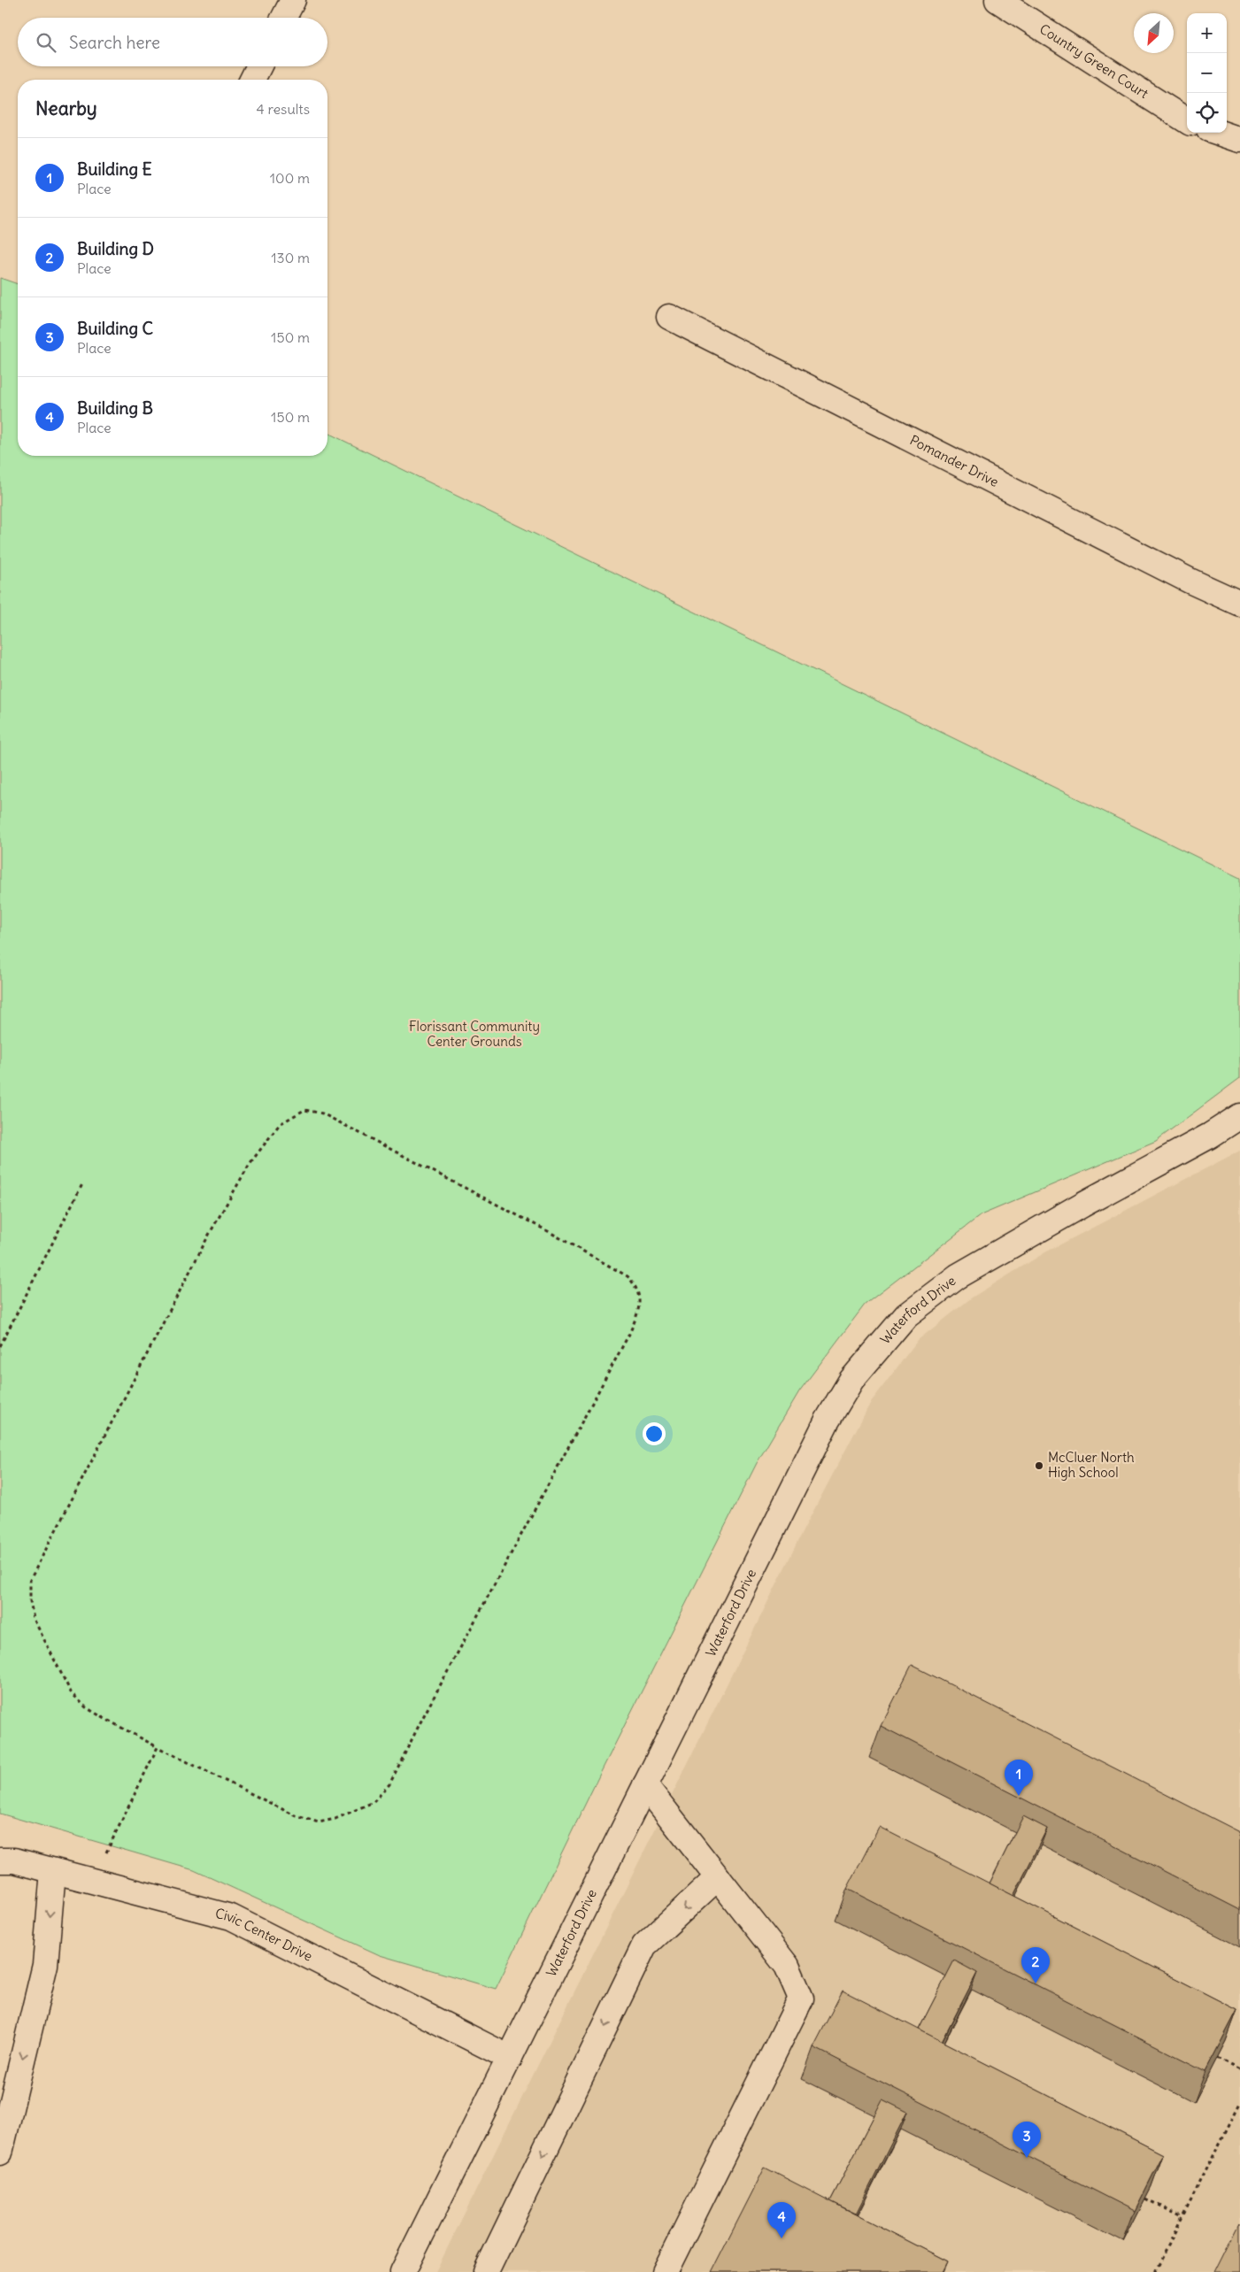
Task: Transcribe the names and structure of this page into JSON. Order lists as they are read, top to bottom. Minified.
{"streets":{"street":["Country Green Court","Pomander Drive","Waterford Drive","Civic Center Drive"]},"crossings":[["Waterford Drive","Civic Center Drive"]],"parks":["Florissant Community Center Grounds"],"places":["McCluer North High School"],"north":"bottom left","page":{"map_buttons":["+","−"],"search":"Search here","heading":["Nearby","4 results"],"list":[{"mark":"1","name":"Building E","note":"Place","value":"100 m"},{"mark":"2","name":"Building D","note":"Place","value":"130 m"},{"mark":"3","name":"Building C","note":"Place","value":"150 m"},{"mark":"4","name":"Building B","note":"Place","value":"150 m"}],"pins":["1","2","3","4"]}}
